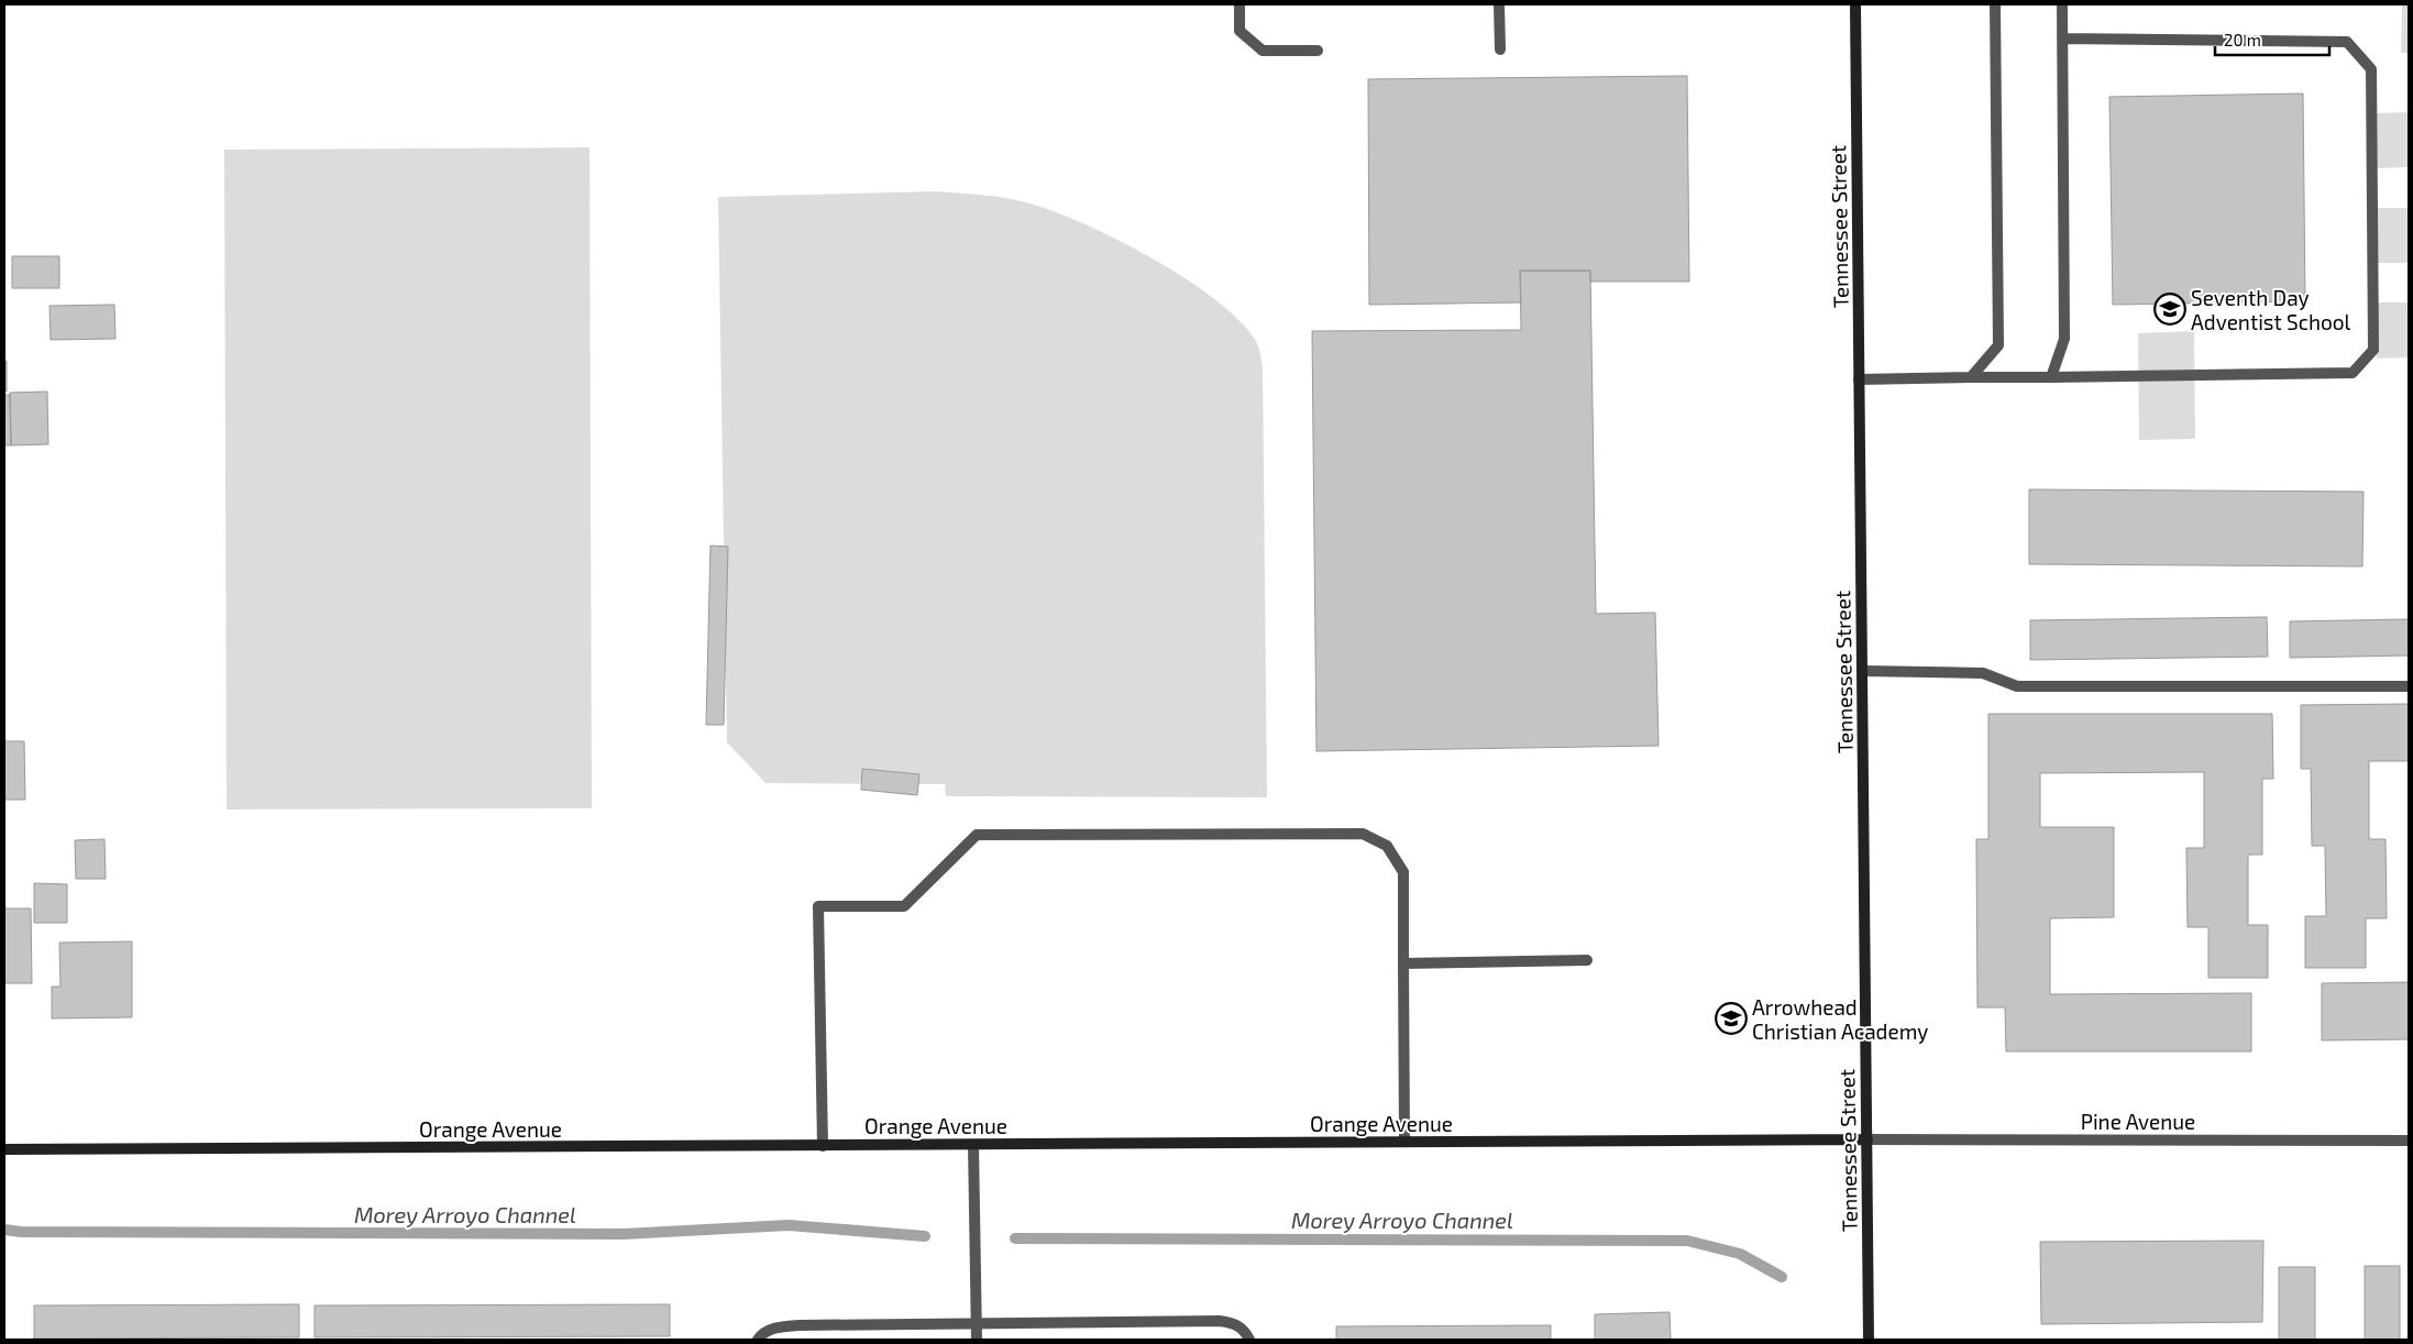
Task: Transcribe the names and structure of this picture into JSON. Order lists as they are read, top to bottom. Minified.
{"streets":{"street":["Tennessee Street","Pine Avenue","Orange Avenue"]},"crossings":[["Tennessee Street","Pine Avenue"],["Tennessee Street","Orange Avenue"],["Pine Avenue","Orange Avenue"]],"water":["Morey Arroyo Channel"],"places":{"school or university":["Seventh Day Adventist School","Arrowhead Christian Academy"]},"scale_bar":"20 m"}
